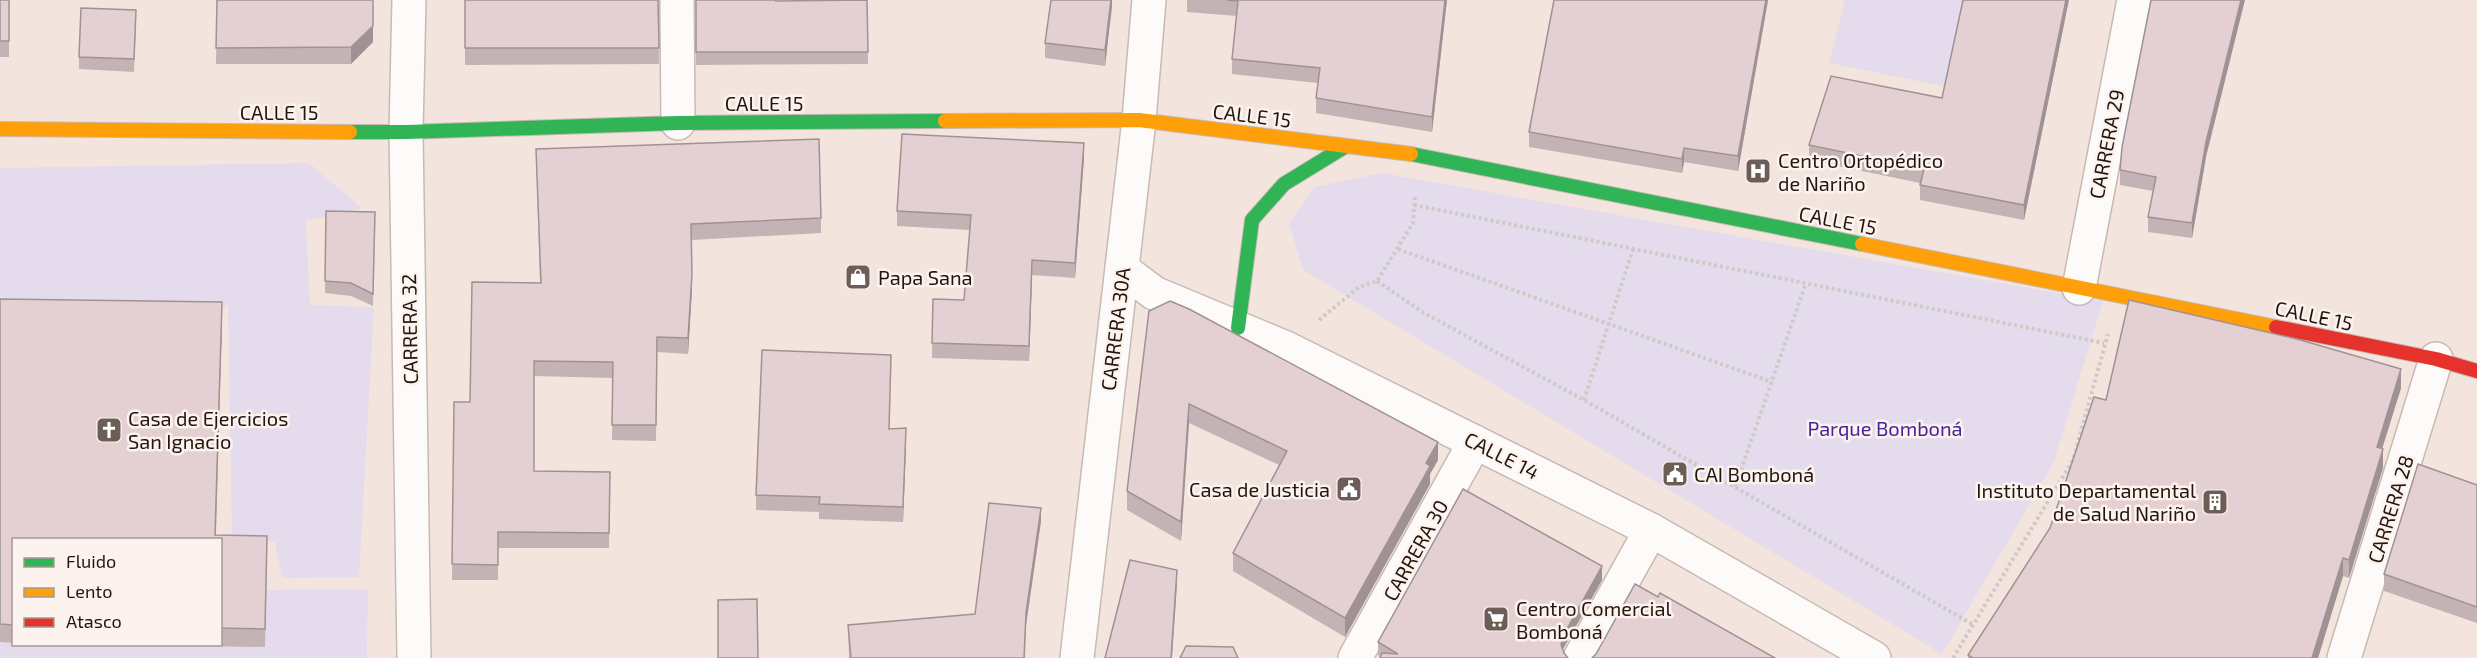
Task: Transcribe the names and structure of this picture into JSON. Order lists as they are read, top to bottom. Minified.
{"streets":{"street":["CALLE 15","CARRERA 29","CARRERA 32","CARRERA 30A","CALLE 14","CARRERA 28","CARRERA 30"]},"crossings":[["CALLE 15","CARRERA 29"],["CALLE 15","CARRERA 32"],["CALLE 15","CARRERA 30A"],["CALLE 15","CARRERA 28"],["CARRERA 30A","CALLE 14"],["CALLE 14","CARRERA 30"]],"parks":["Parque Bomboná"],"places":{"hospital":["Centro Ortopédico de Nariño"],"shop":["Papa Sana"],"church":["Casa de Ejercicios San Ignacio"],"public building":["CAI Bomboná","Casa de Justicia"],"building":["Instituto Departamental de Salud Nariño"],"supermarket":["Centro Comercial Bomboná"]},"legend":["Fluido","Lento","Atasco"]}
